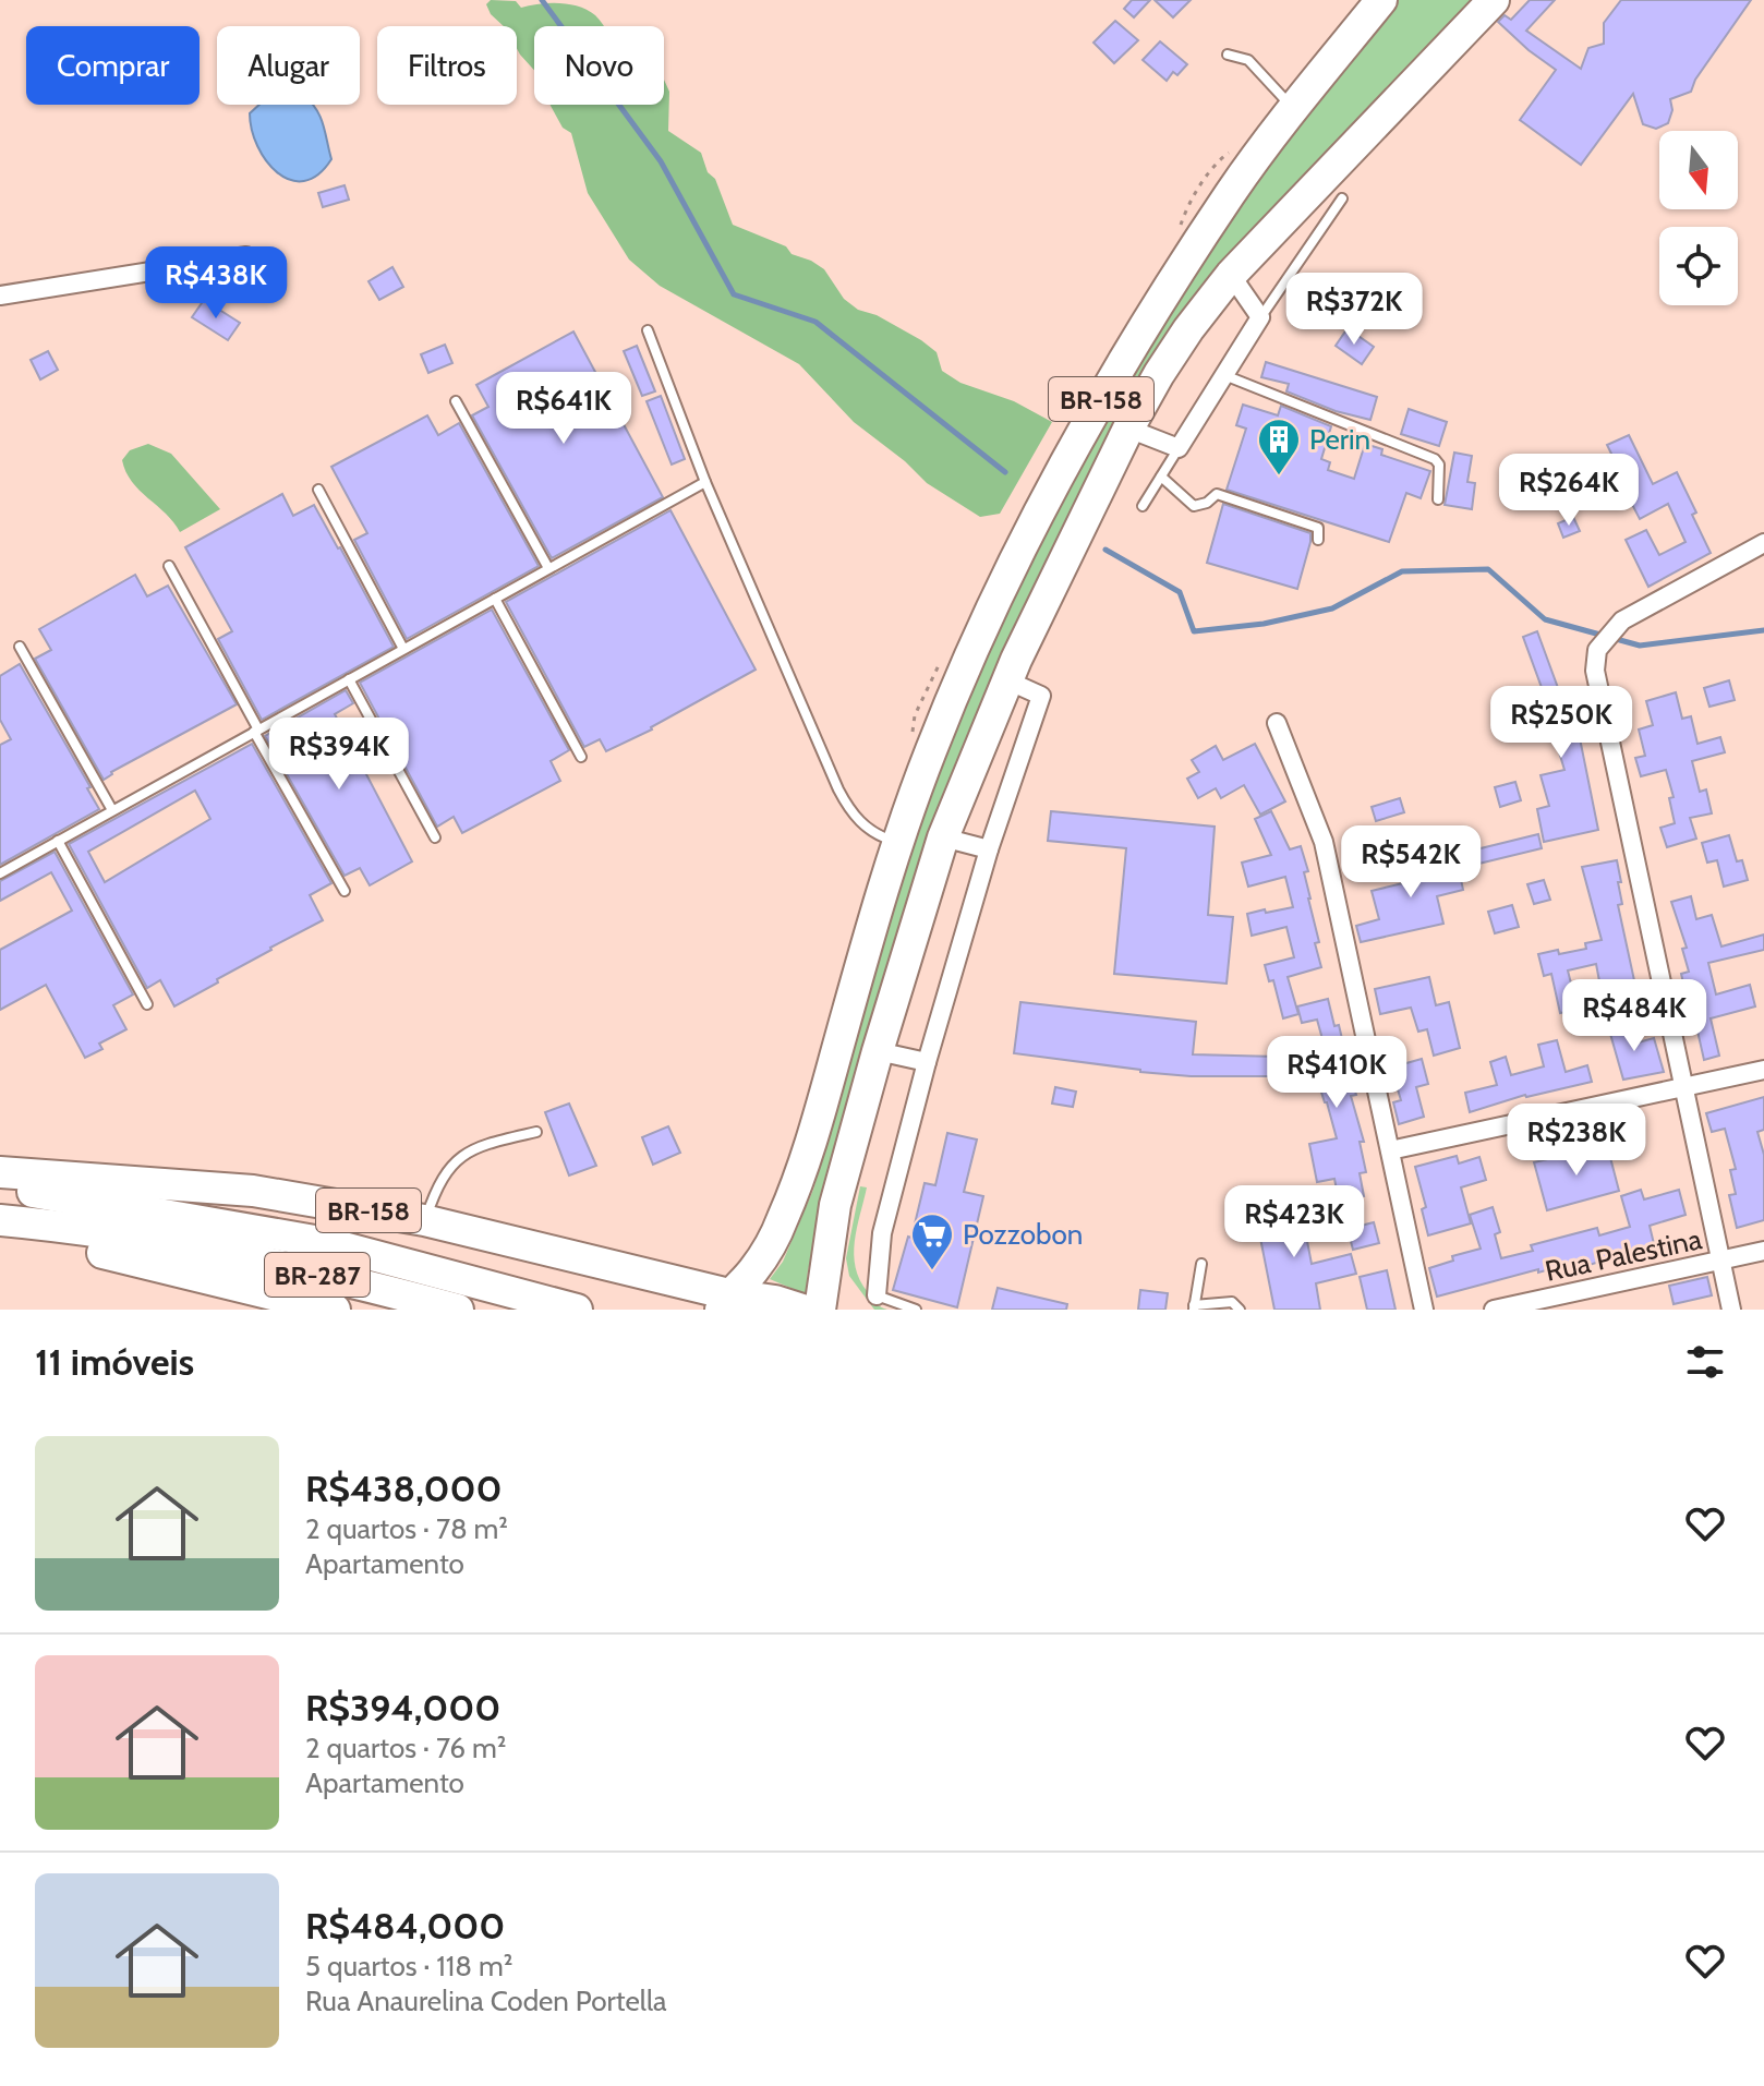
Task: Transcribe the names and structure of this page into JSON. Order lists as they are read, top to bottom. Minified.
{"streets":{"highway":["BR-158","BR-287"],"street":["Rua Palestina"]},"places":{"building":["Perin"],"supermarket":["Pozzobon"]},"north":"bottom","page":{"chip":["Comprar","Alugar","Filtros","Novo"],"price":["R$438K","R$372K","R$641K","R$264K","R$250K","R$394K","R$542K","R$484K","R$410K","R$238K","R$423K"],"heading":"11 imóveis","list":[{"name":"R$438,000","note":"2 quartos · 78 m² · Apartamento"},{"name":"R$394,000","note":"2 quartos · 76 m² · Apartamento"},{"name":"R$484,000","note":"5 quartos · 118 m² · Rua Anaurelina Coden Portella"}]}}
